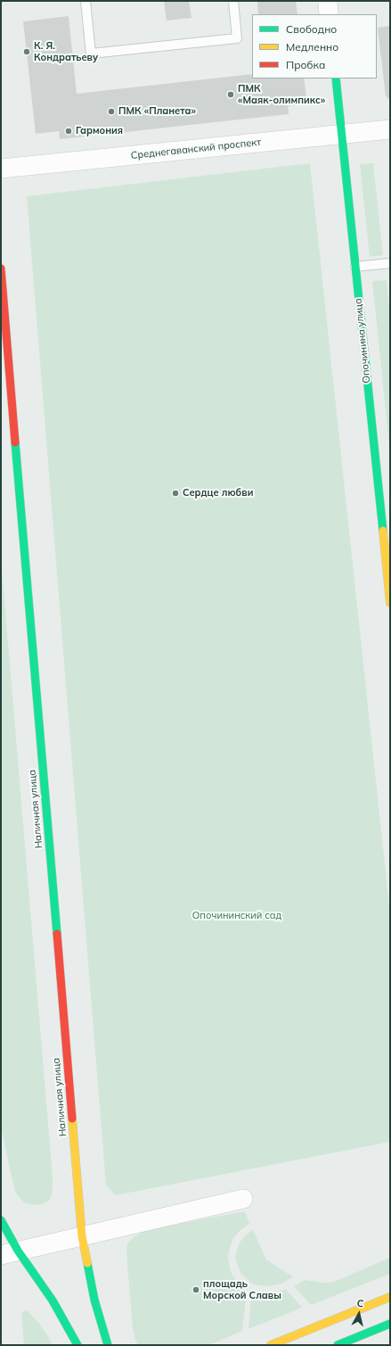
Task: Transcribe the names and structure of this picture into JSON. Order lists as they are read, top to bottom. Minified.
{"streets":{"main road":["Опочинина улица","Наличная улица"],"street":["Среднегаванский проспект"]},"crossings":[["Среднегаванский проспект","Опочинина улица"]],"parks":["Опочининский сад"],"places":["К. Я. Кондратьеву","ПМК «Маяк-олимпикс»","ПМК «Планета»","Гармония","Сердце любви","площадь Морской Славы"],"legend":["Свободно","Медленно","Пробка"],"north":"top"}
